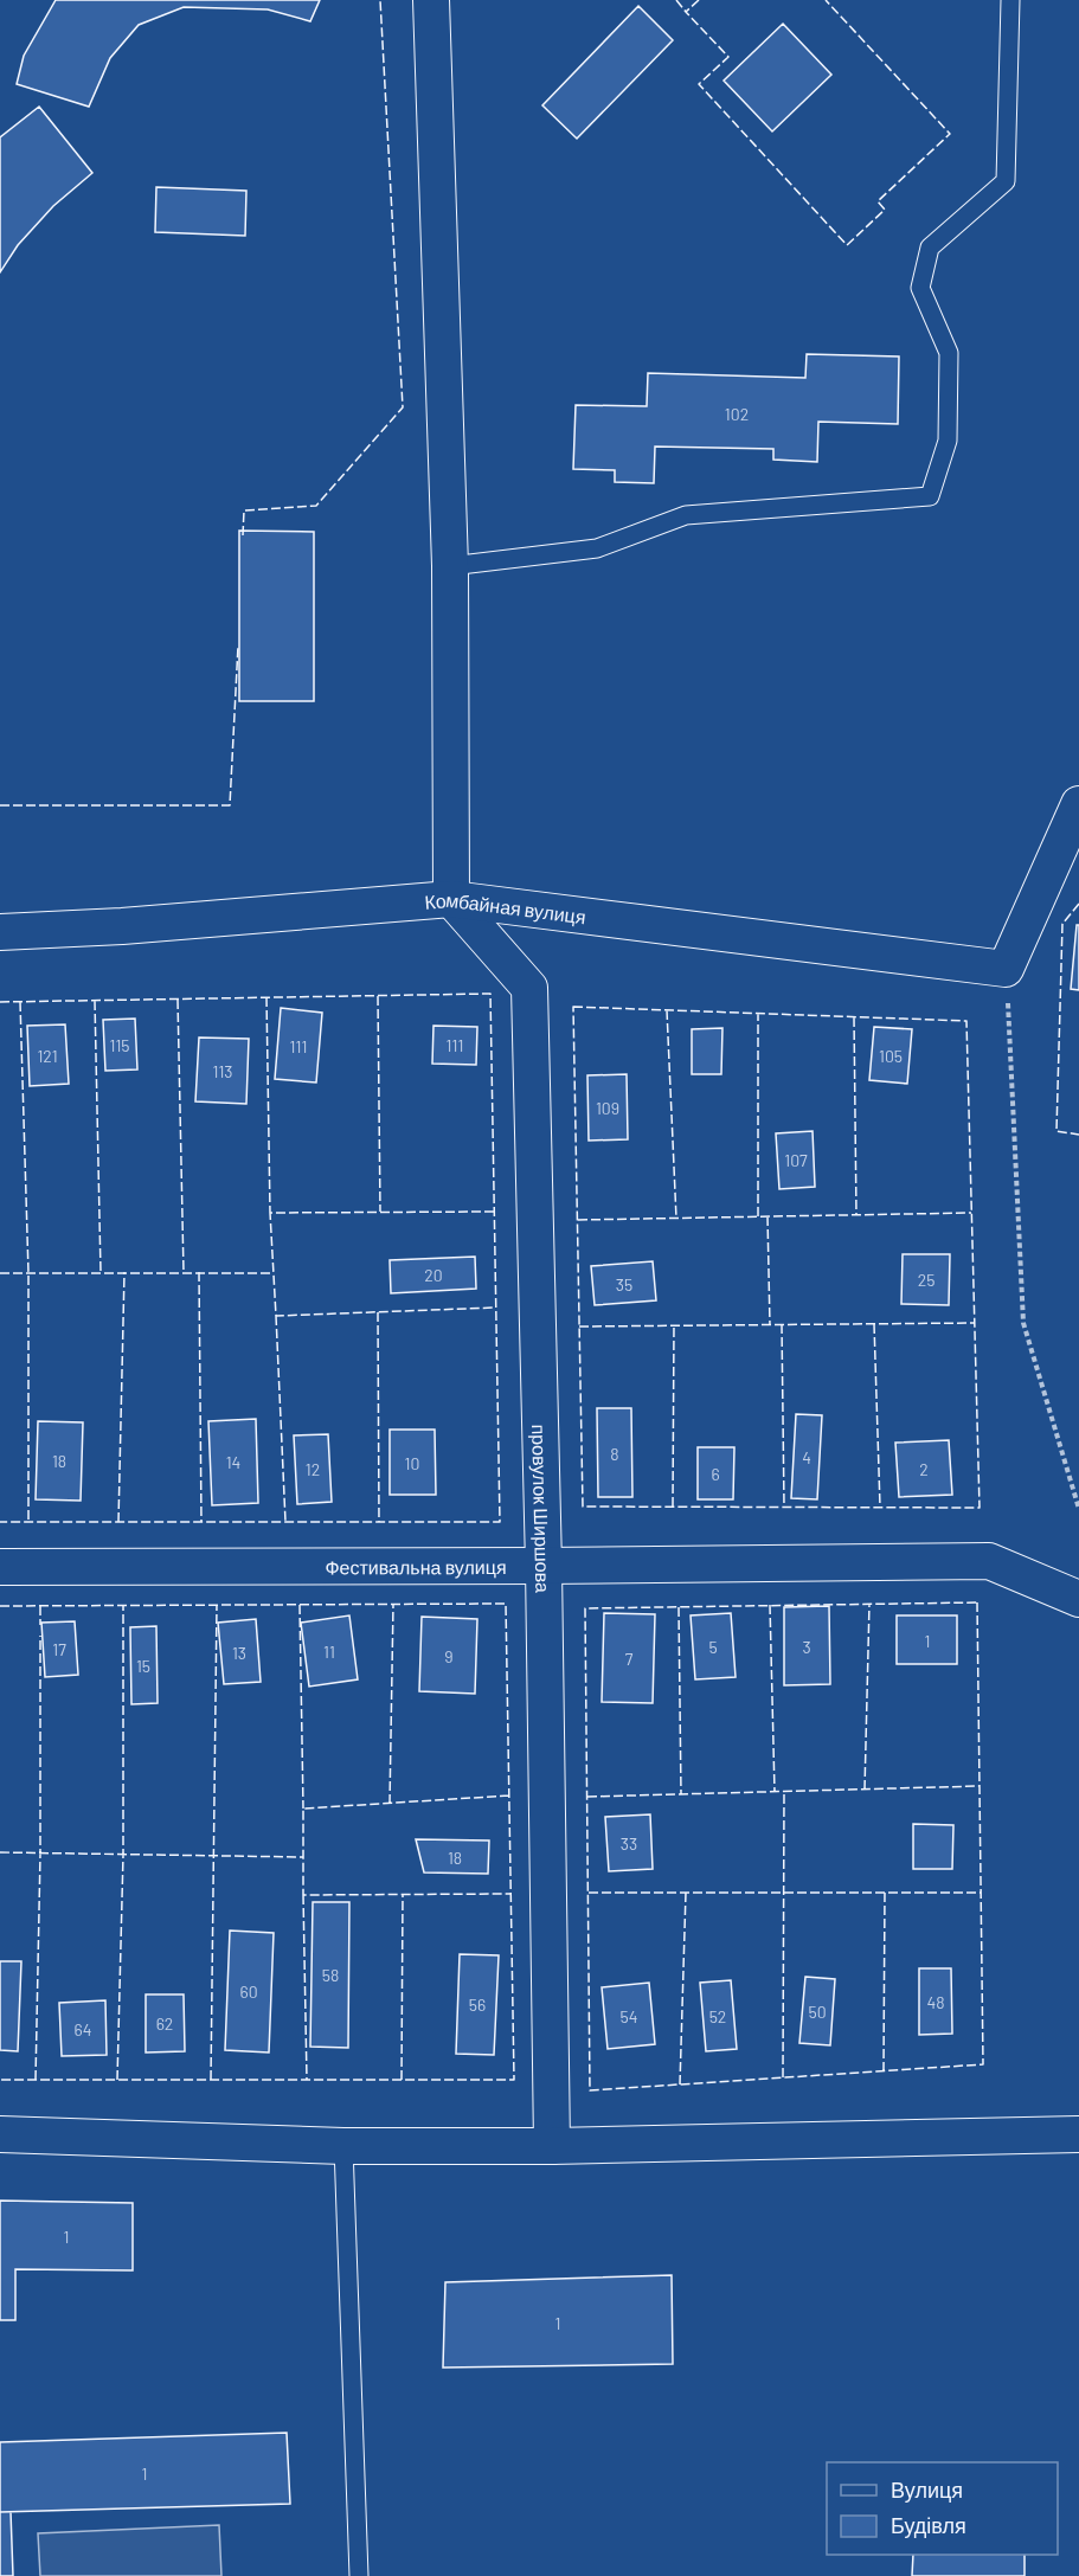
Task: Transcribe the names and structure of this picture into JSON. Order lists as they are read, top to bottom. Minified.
{"streets":{"street":["Комбайная вулиця","провулок Ширшова","Фестивальна вулиця"]},"crossings":[["Комбайная вулиця","провулок Ширшова"],["провулок Ширшова","Фестивальна вулиця"]],"house_numbers":["102","115","111","111","121","105","113","109","107","20","25","35","8","4","18","14","10","12","2","6","1","5","3","17","11","13","9","7","15","33","18","58","60","48","56","50","54","52","62","64","1","1","1"],"legend":["Вулиця","Будівля"]}
